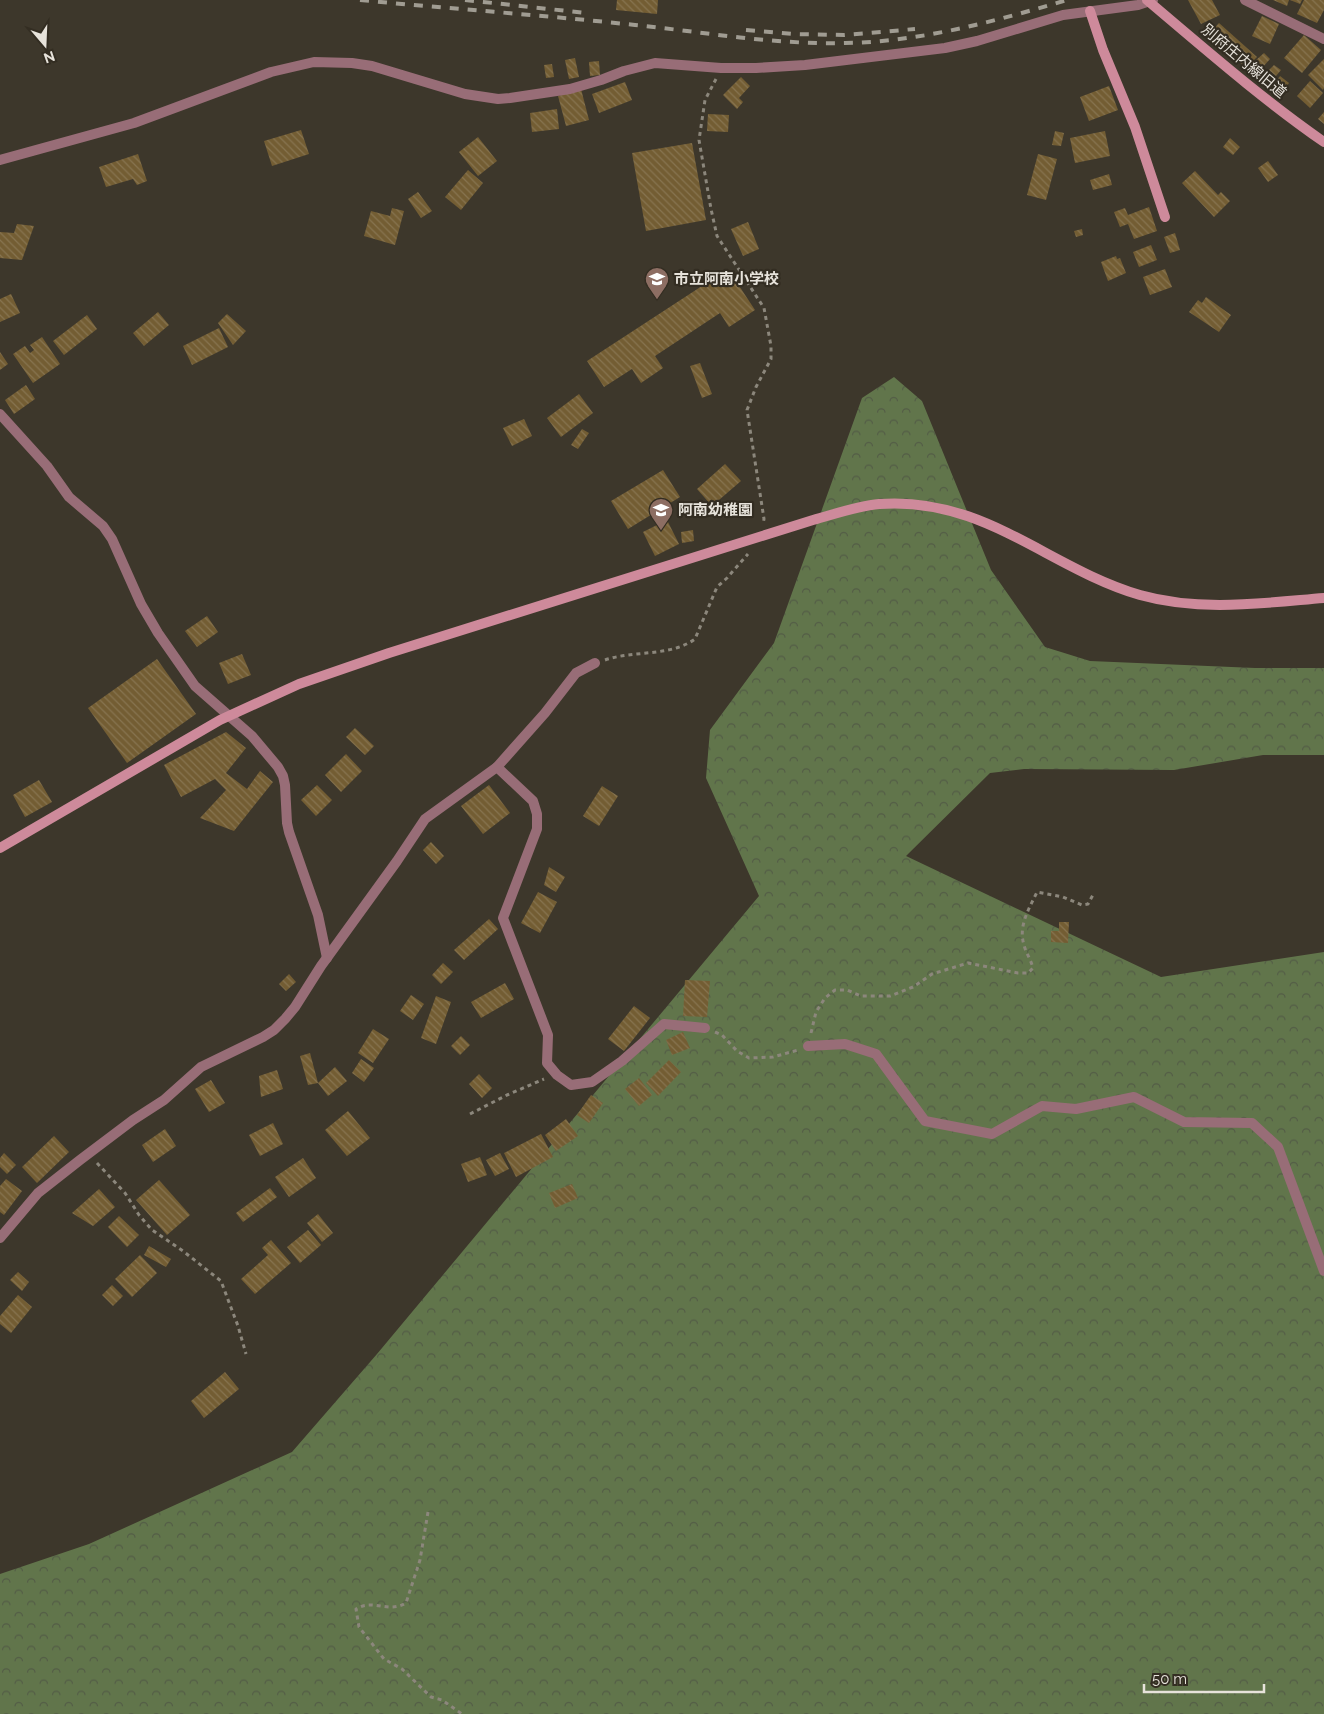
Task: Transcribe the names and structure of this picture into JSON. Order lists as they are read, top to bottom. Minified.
{"streets":{"street":["別府庄内線旧道"]},"places":{"school or university":["市立阿南小学校","阿南幼稚園"]},"scale_bar":"50 m","north":"bottom"}
